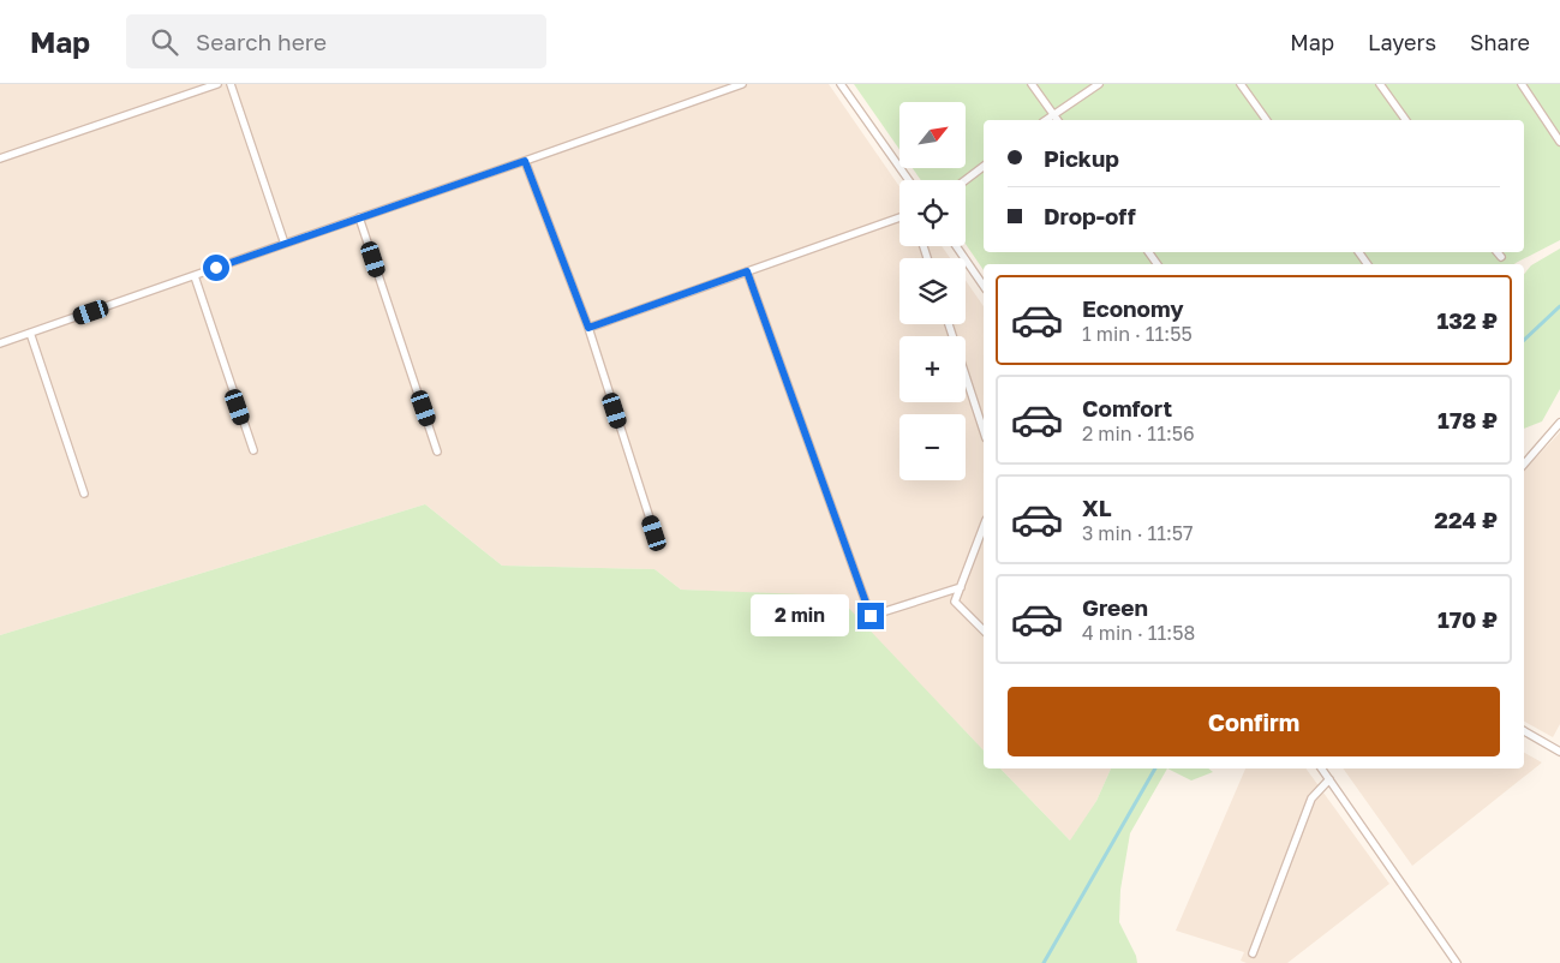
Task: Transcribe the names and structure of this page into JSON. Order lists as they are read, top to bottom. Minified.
{"north":"top right","page":{"header":"Map","search":"Search here","nav":["Map","Layers","Share"],"map_buttons":["+","−"],"banner":["Pickup","Drop-off"],"list":[{"name":"Economy","note":"1 min · 11:55","value":"132 ₽"},{"name":"Comfort","note":"2 min · 11:56","value":"178 ₽"},{"name":"XL","note":"3 min · 11:57","value":"224 ₽"},{"name":"Green","note":"4 min · 11:58","value":"170 ₽"}],"bubble":"2 min","buttons":"Confirm"}}
